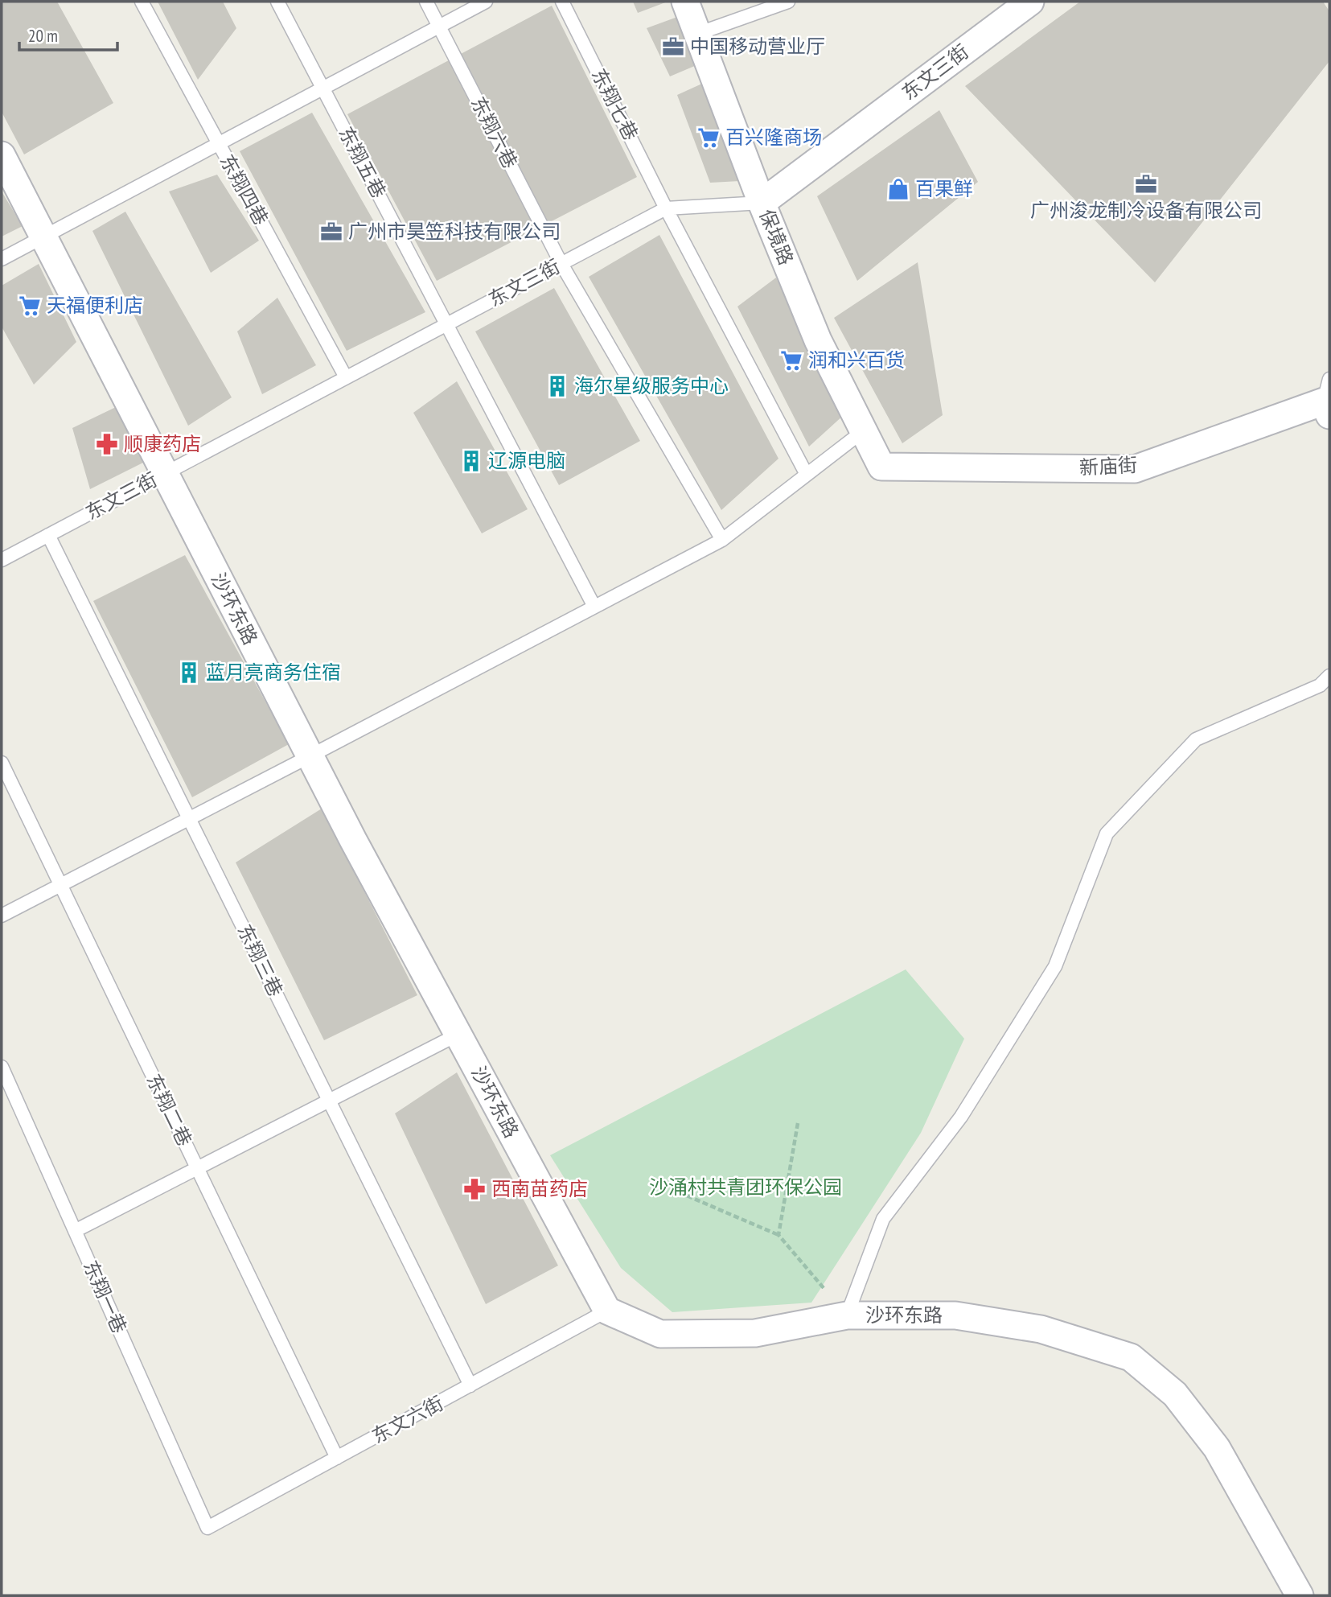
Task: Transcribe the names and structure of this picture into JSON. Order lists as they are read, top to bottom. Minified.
{"streets":{"street":["东文三街","保境路","新庙街","沙环东路"],"lane":["东翔七巷","东翔六巷","东翔五巷","东翔四巷","东翔三巷","东翔二巷","东翔一巷","东文六街"]},"crossings":[["东文三街","东翔七巷"],["东文三街","东翔六巷"],["东文三街","东翔五巷"],["东文三街","东翔四巷"],["东文三街","保境路"],["东文三街","沙环东路"],["东文三街","东翔三巷"],["保境路","新庙街"],["沙环东路","东文六街"],["东翔三巷","东文六街"],["东翔二巷","东文六街"],["东翔一巷","东文六街"]],"parks":["沙涌村共青团环保公园"],"places":{"office":["中国移动营业厅","广州浚龙制冷设备有限公司","广州市昊笠科技有限公司"],"supermarket":["百兴隆商场","天福便利店","润和兴百货"],"shop":["百果鲜"],"building":["海尔星级服务中心","辽源电脑","蓝月亮商务住宿"],"pharmacy":["顺康药店","西南苗药店"]},"scale_bar":"20 m"}
